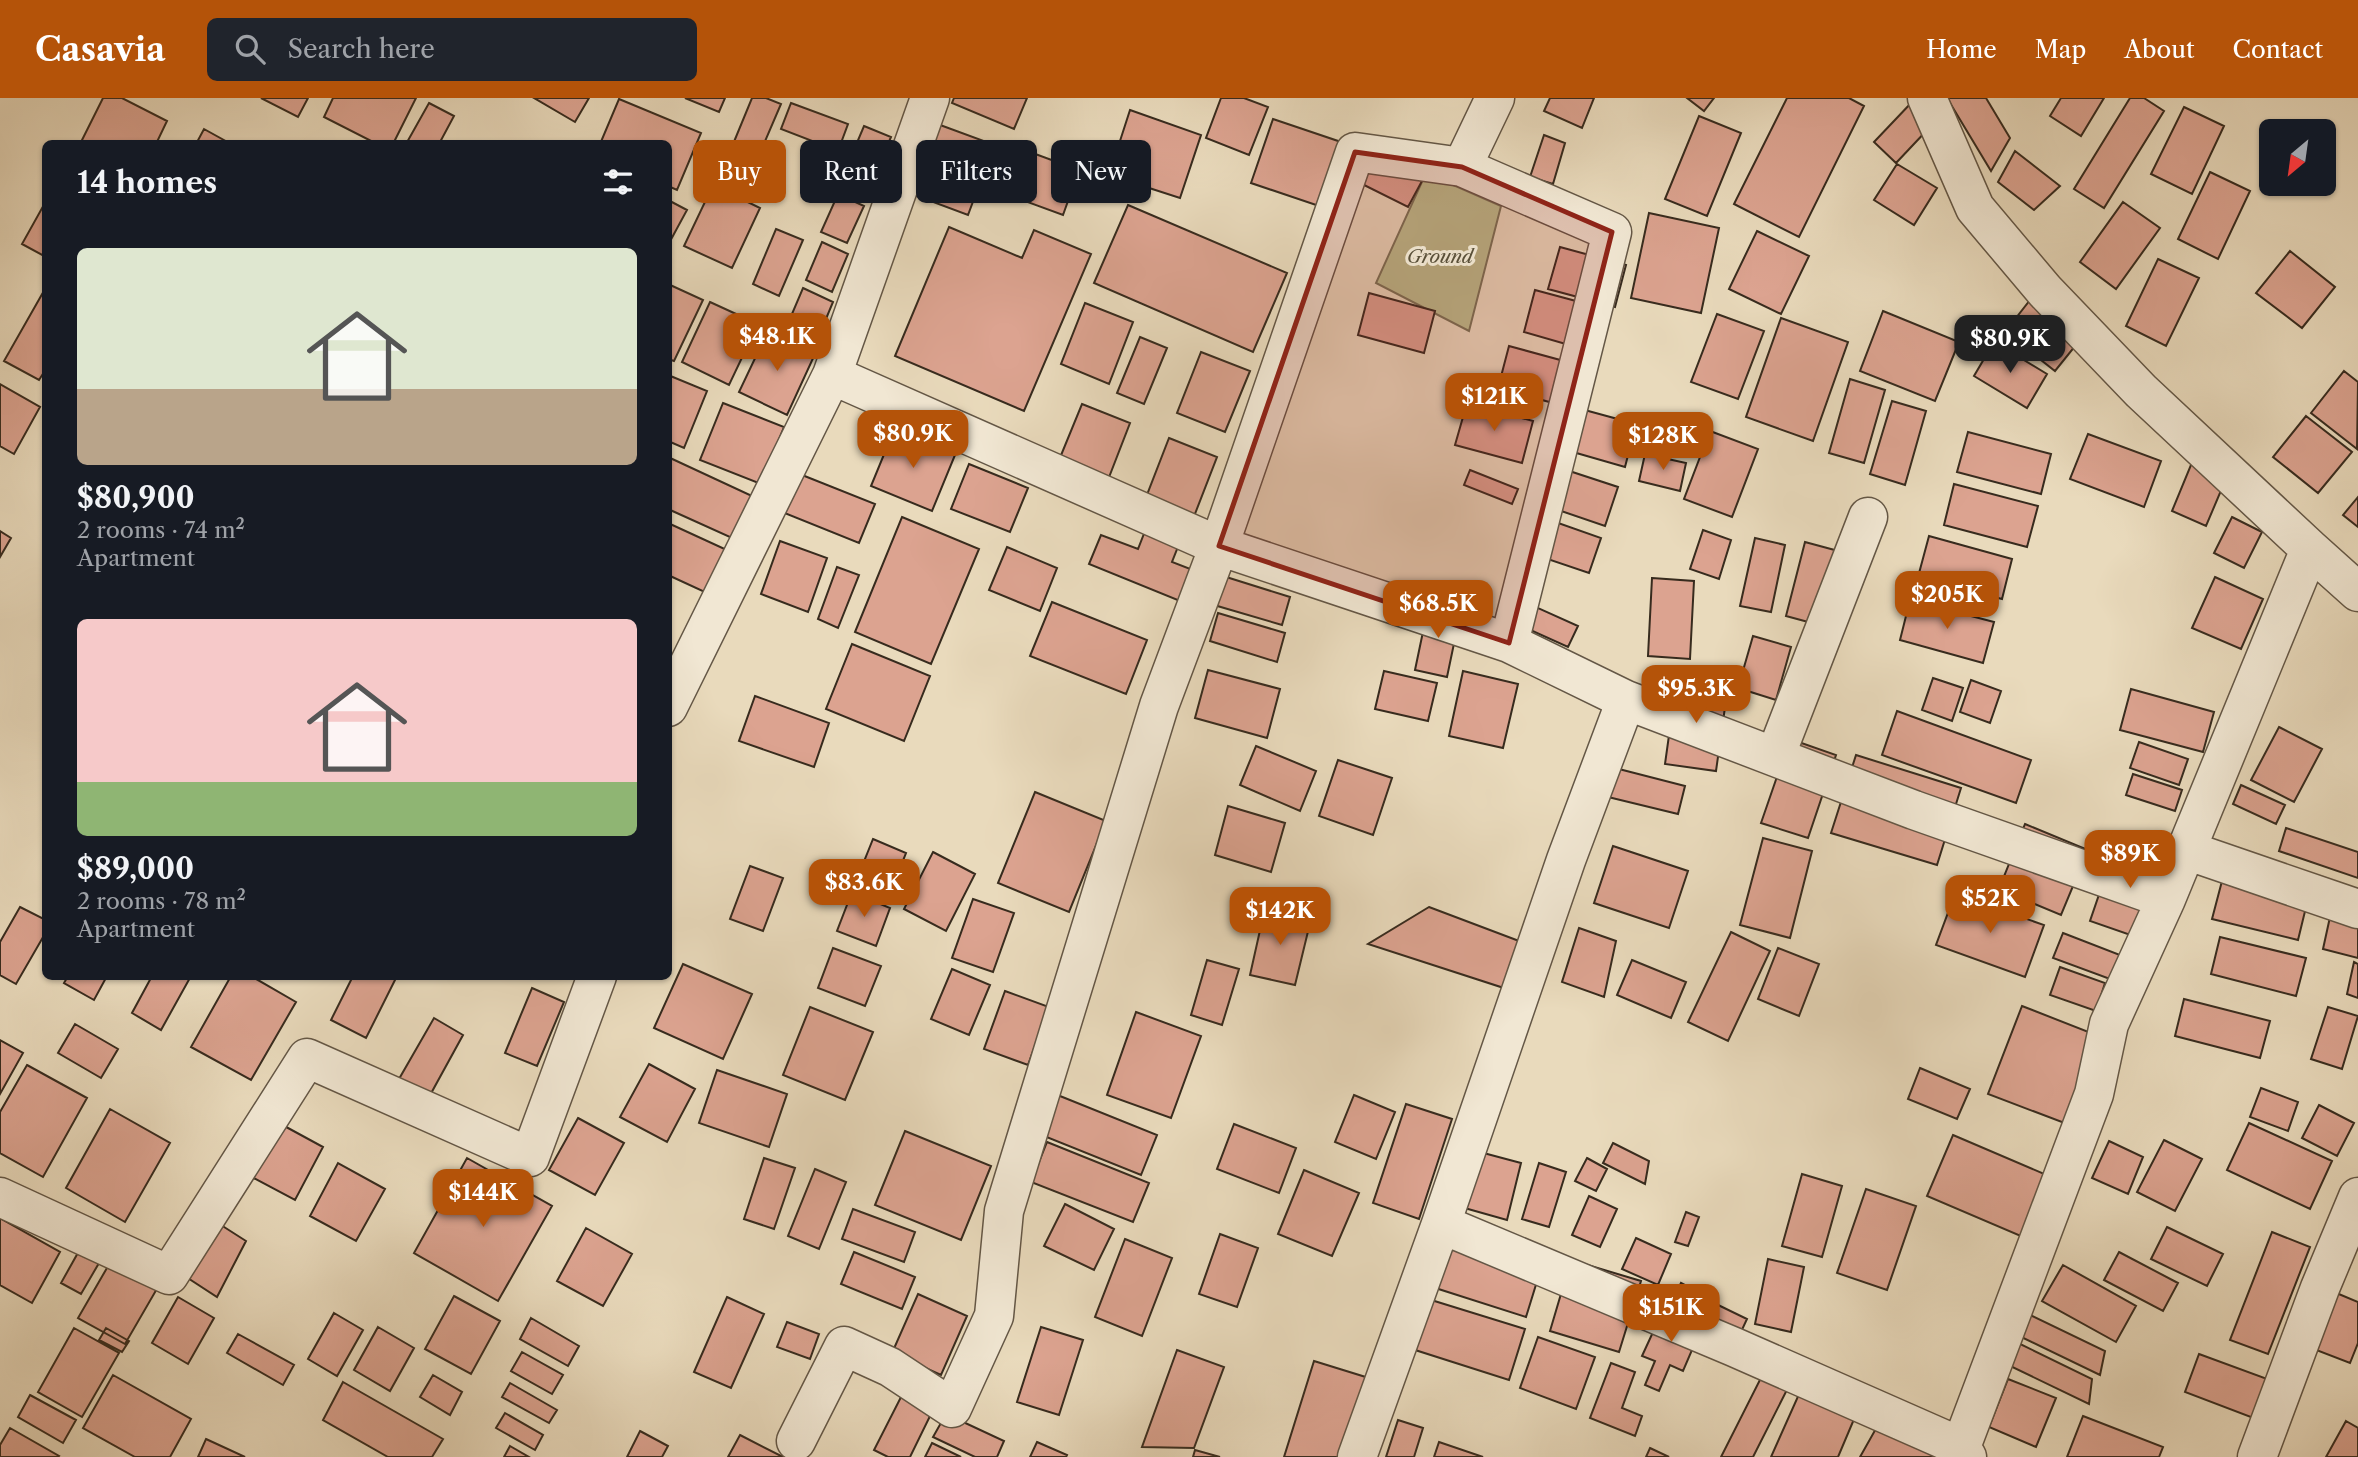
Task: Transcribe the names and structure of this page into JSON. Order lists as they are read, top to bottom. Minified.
{"parks":["Ground"],"north":"bottom left","page":{"header":"Casavia","search":"Search here","nav":["Home","Map","About","Contact"],"chip":["Buy","Rent","Filters","New"],"heading":"14 homes","list":[{"name":"$80,900","note":"2 rooms · 74 m² · Apartment"},{"name":"$89,000","note":"2 rooms · 78 m² · Apartment"}],"price":["$48.1K","$80.9K","$121K","$80.9K","$128K","$205K","$68.5K","$95.3K","$89K","$83.6K","$52K","$142K","$144K","$151K"]}}
